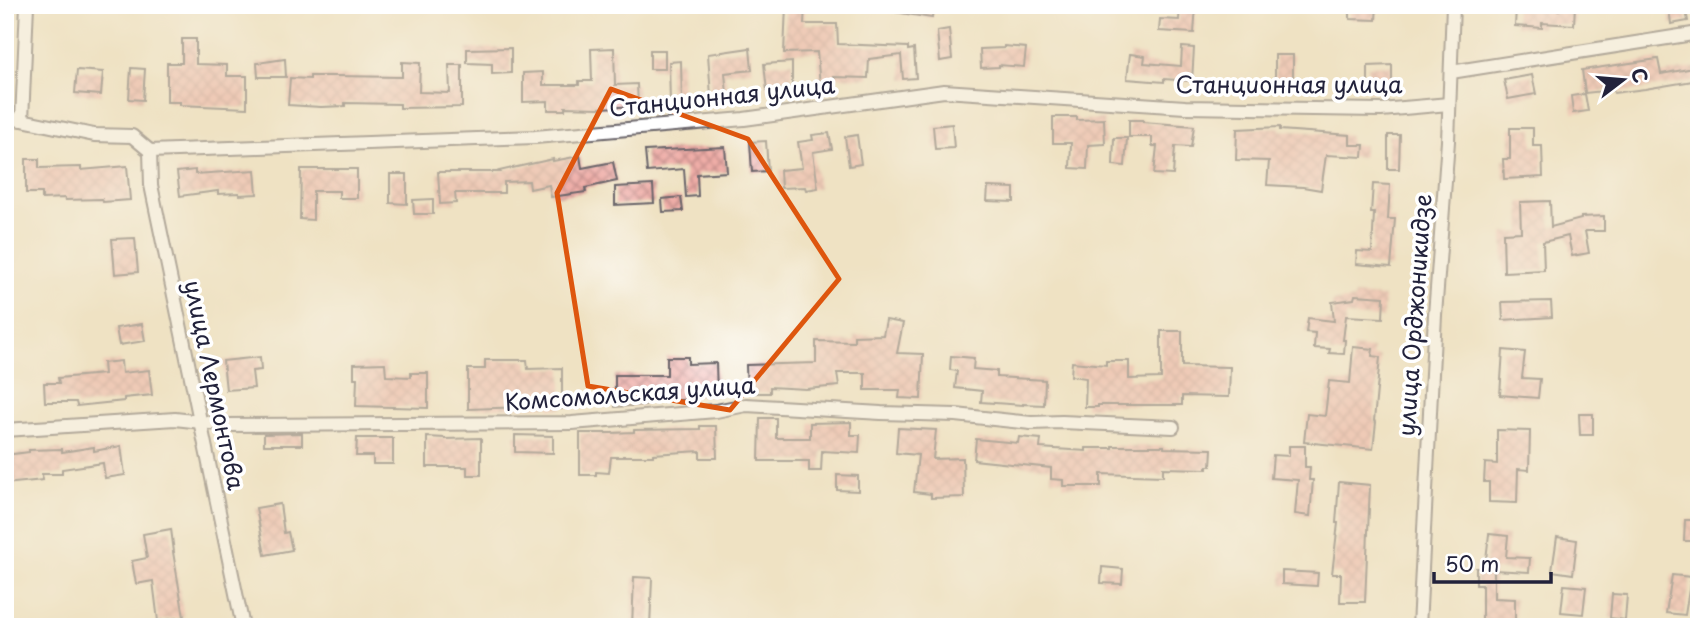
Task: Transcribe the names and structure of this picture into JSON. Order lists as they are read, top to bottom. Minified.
{"streets":{"street":["Станционная улица","улица Орджоникидзе","улица Лермонтова","Комсомольская улица"]},"crossings":[["Станционная улица","улица Орджоникидзе"],["Станционная улица","улица Лермонтова"],["улица Лермонтова","Комсомольская улица"]],"scale_bar":"50 m","north":"right"}
